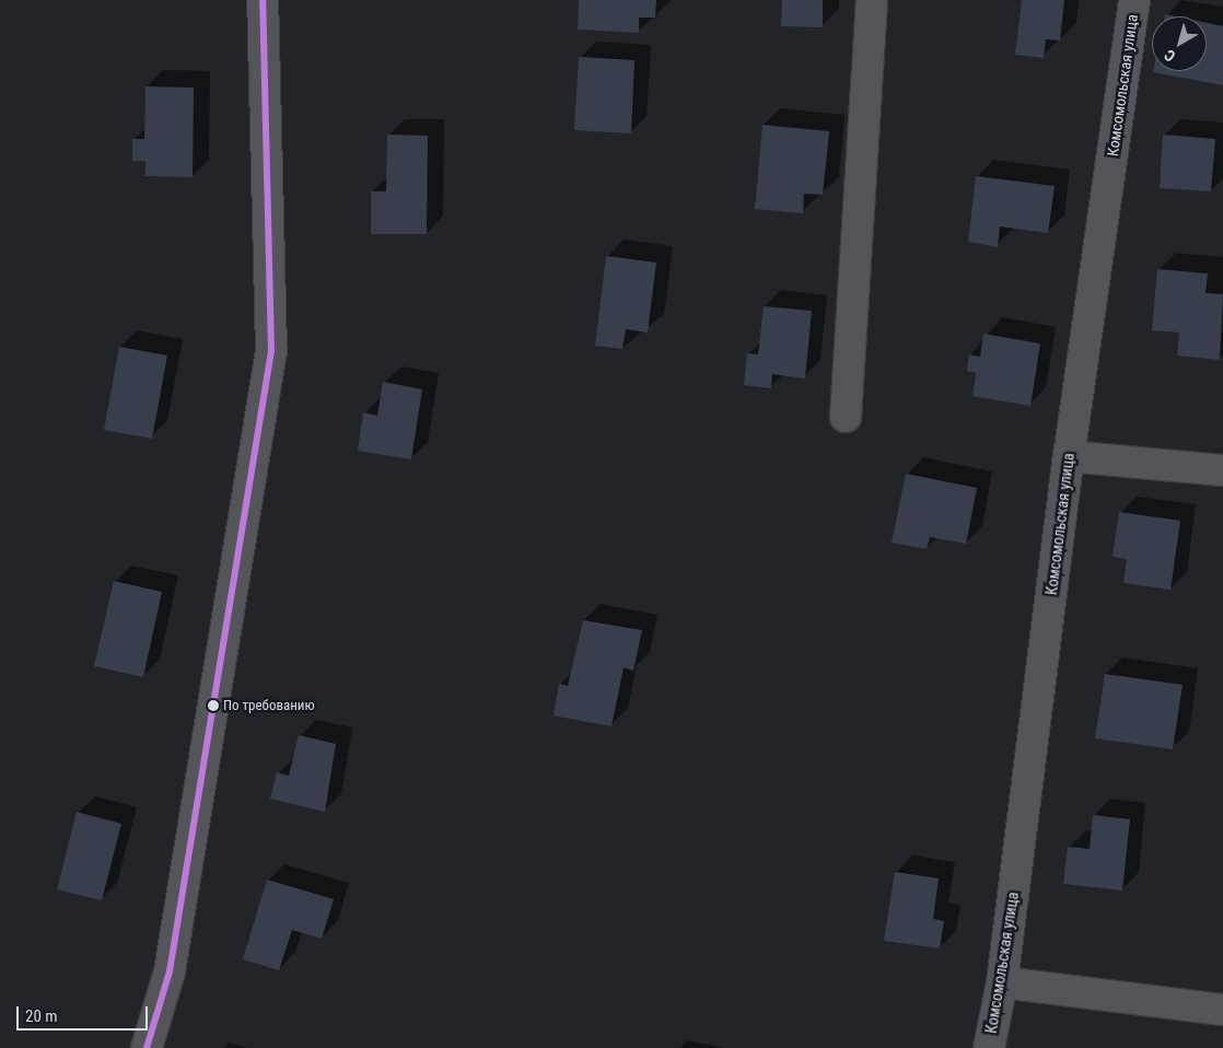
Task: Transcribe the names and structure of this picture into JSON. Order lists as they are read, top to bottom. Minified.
{"streets":{"street":["Комсомольская улица"]},"places":["По требованию"],"scale_bar":"20 m","north":"bottom left"}
